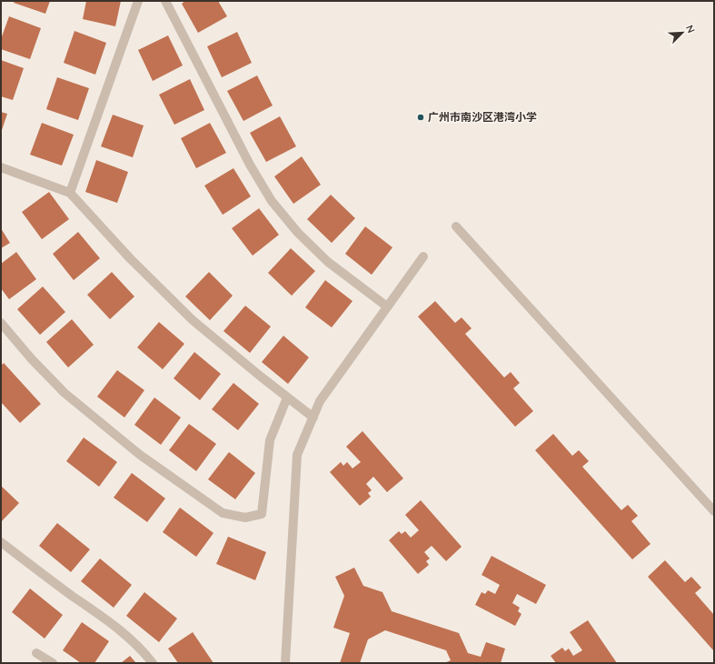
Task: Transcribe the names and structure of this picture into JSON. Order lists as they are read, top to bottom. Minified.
{"places":["广州市南沙区港湾小学"],"north":"top right"}
